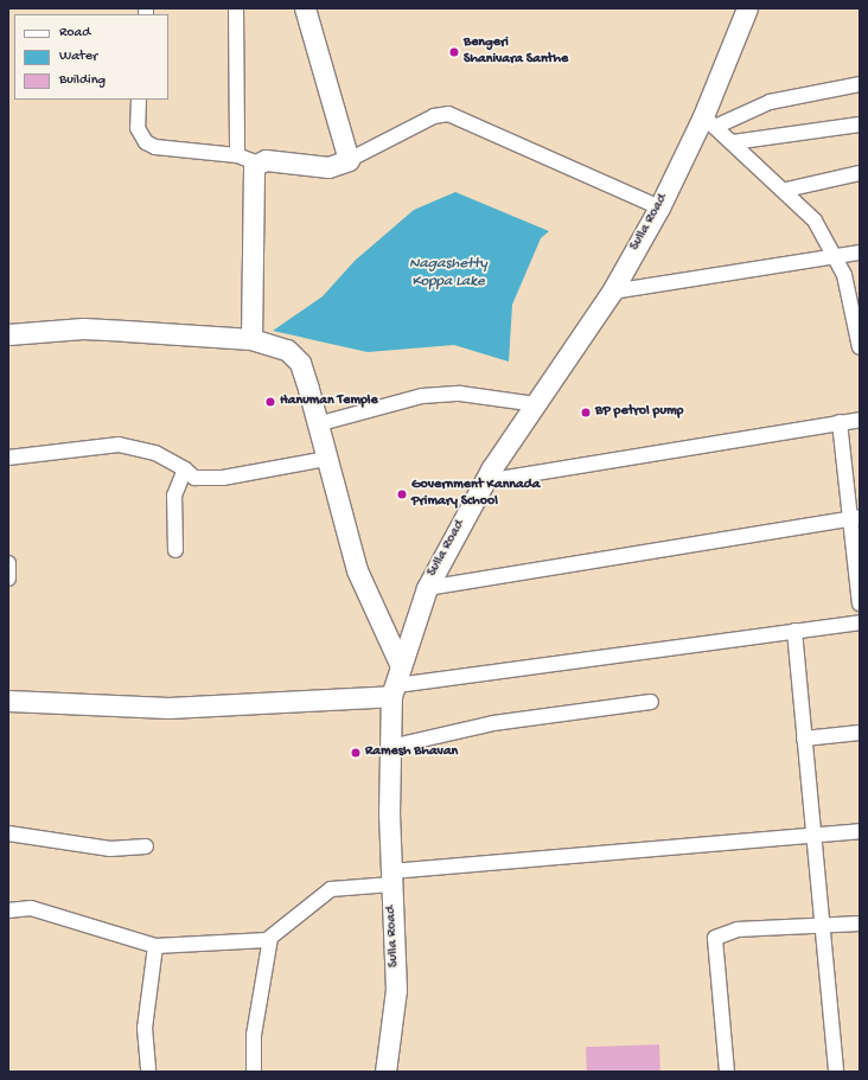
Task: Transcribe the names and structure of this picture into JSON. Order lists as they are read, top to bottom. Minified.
{"streets":{"street":["Sulla Road"]},"water":["Nagashetty Koppa Lake"],"places":["Bengeri Shanivara Santhe","Hanuman Temple","BP petrol pump","Government Kannada Primary School","Ramesh Bhavan"],"legend":["Road","Water","Building"]}
